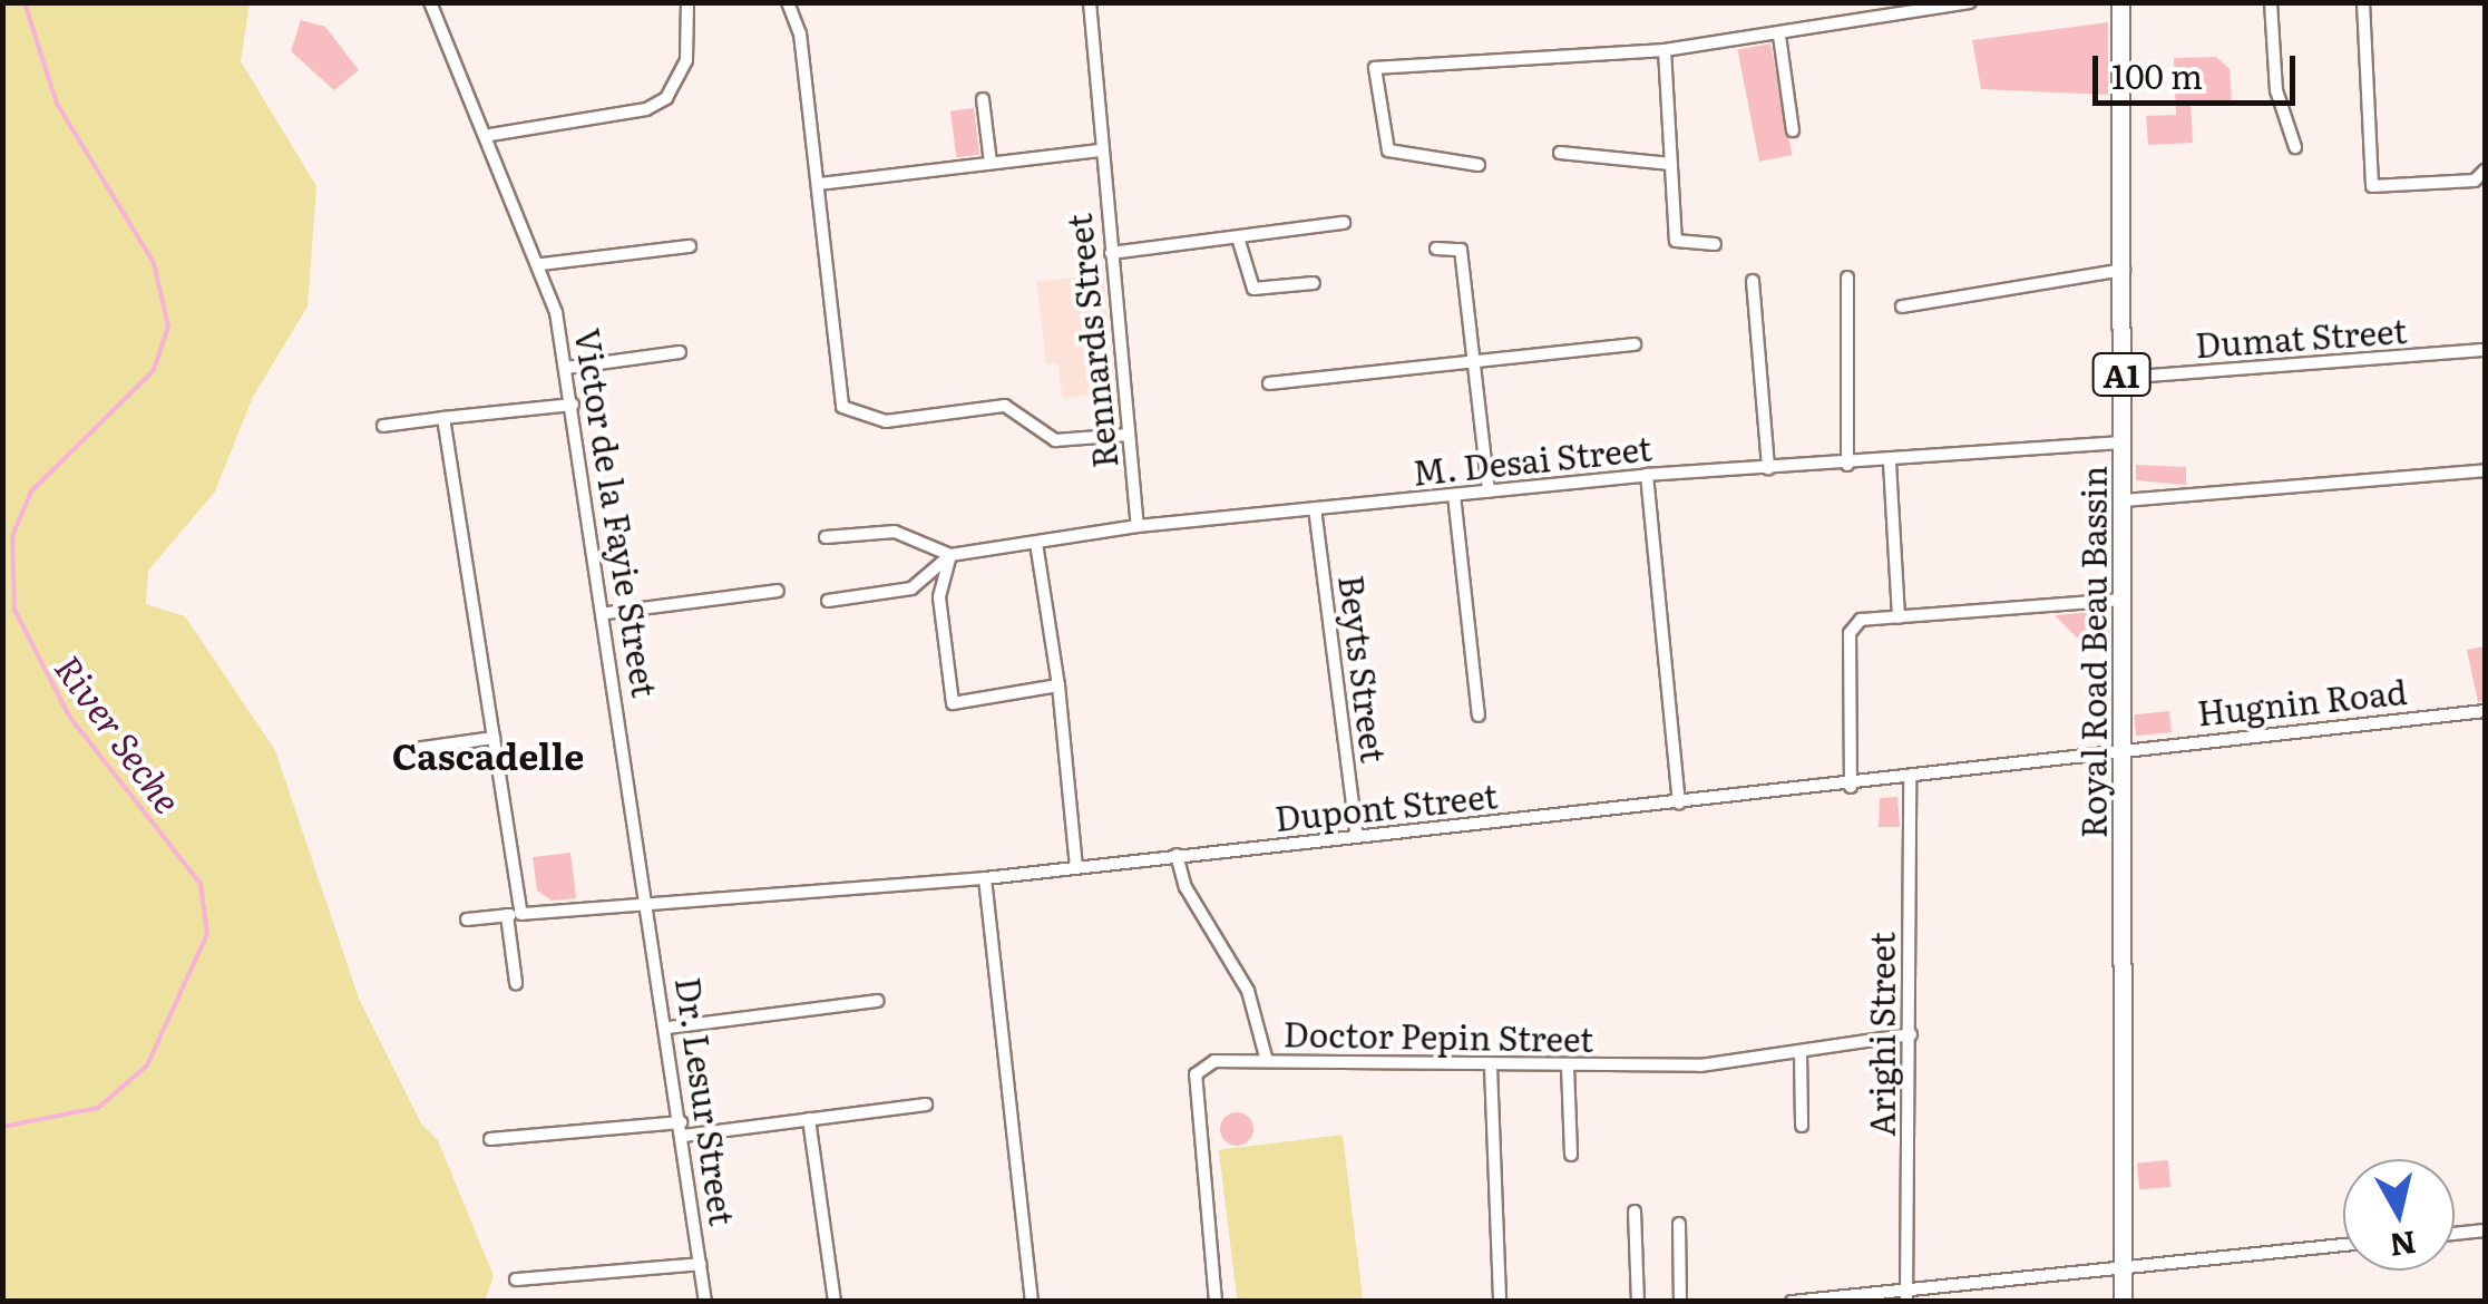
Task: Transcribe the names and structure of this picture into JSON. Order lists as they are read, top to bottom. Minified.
{"streets":{"main road":["A1","Royal Road Beau Bassin"],"street":["Dumat Street","Rennards Street","M. Desai Street","Victor de la Fayie Street","Beyts Street","Hugnin Road","Dupont Street","Arighi Street","Doctor Pepin Street","Dr. Lesur Street"]},"crossings":[["Dumat Street","Royal Road Beau Bassin"],["Rennards Street","M. Desai Street"],["M. Desai Street","Royal Road Beau Bassin"],["M. Desai Street","Beyts Street"],["Victor de la Fayie Street","Dupont Street"],["Victor de la Fayie Street","Dr. Lesur Street"],["Royal Road Beau Bassin","Hugnin Road"],["Royal Road Beau Bassin","Dupont Street"],["Beyts Street","Dupont Street"],["Hugnin Road","Dupont Street"],["Dupont Street","Arighi Street"],["Dupont Street","Dr. Lesur Street"],["Arighi Street","Doctor Pepin Street"]],"districts":["Cascadelle"],"water":["River Seche"],"scale_bar":"100 m","north":"bottom"}
